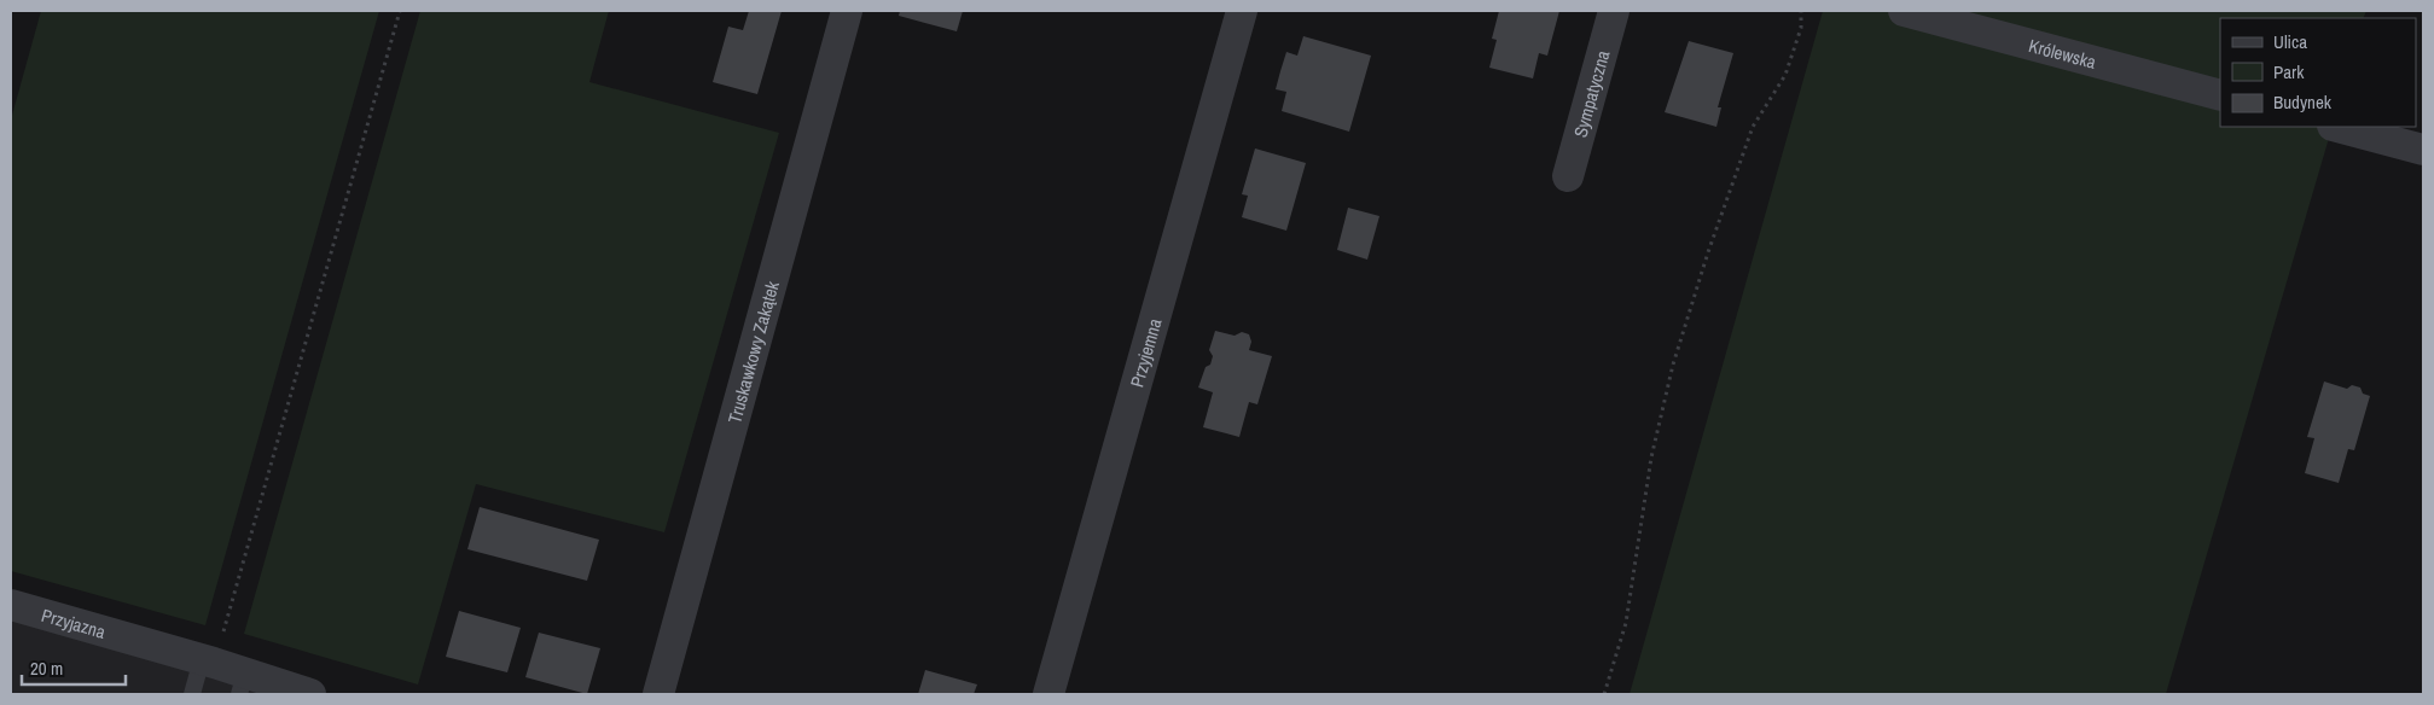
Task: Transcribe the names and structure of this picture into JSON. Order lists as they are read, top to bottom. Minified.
{"streets":{"street":["Królewska","Sympatyczna","Truskawkowy Zakątek","Przyjemna","Przyjazna"]},"legend":["Ulica","Park","Budynek"],"scale_bar":"20 m"}
